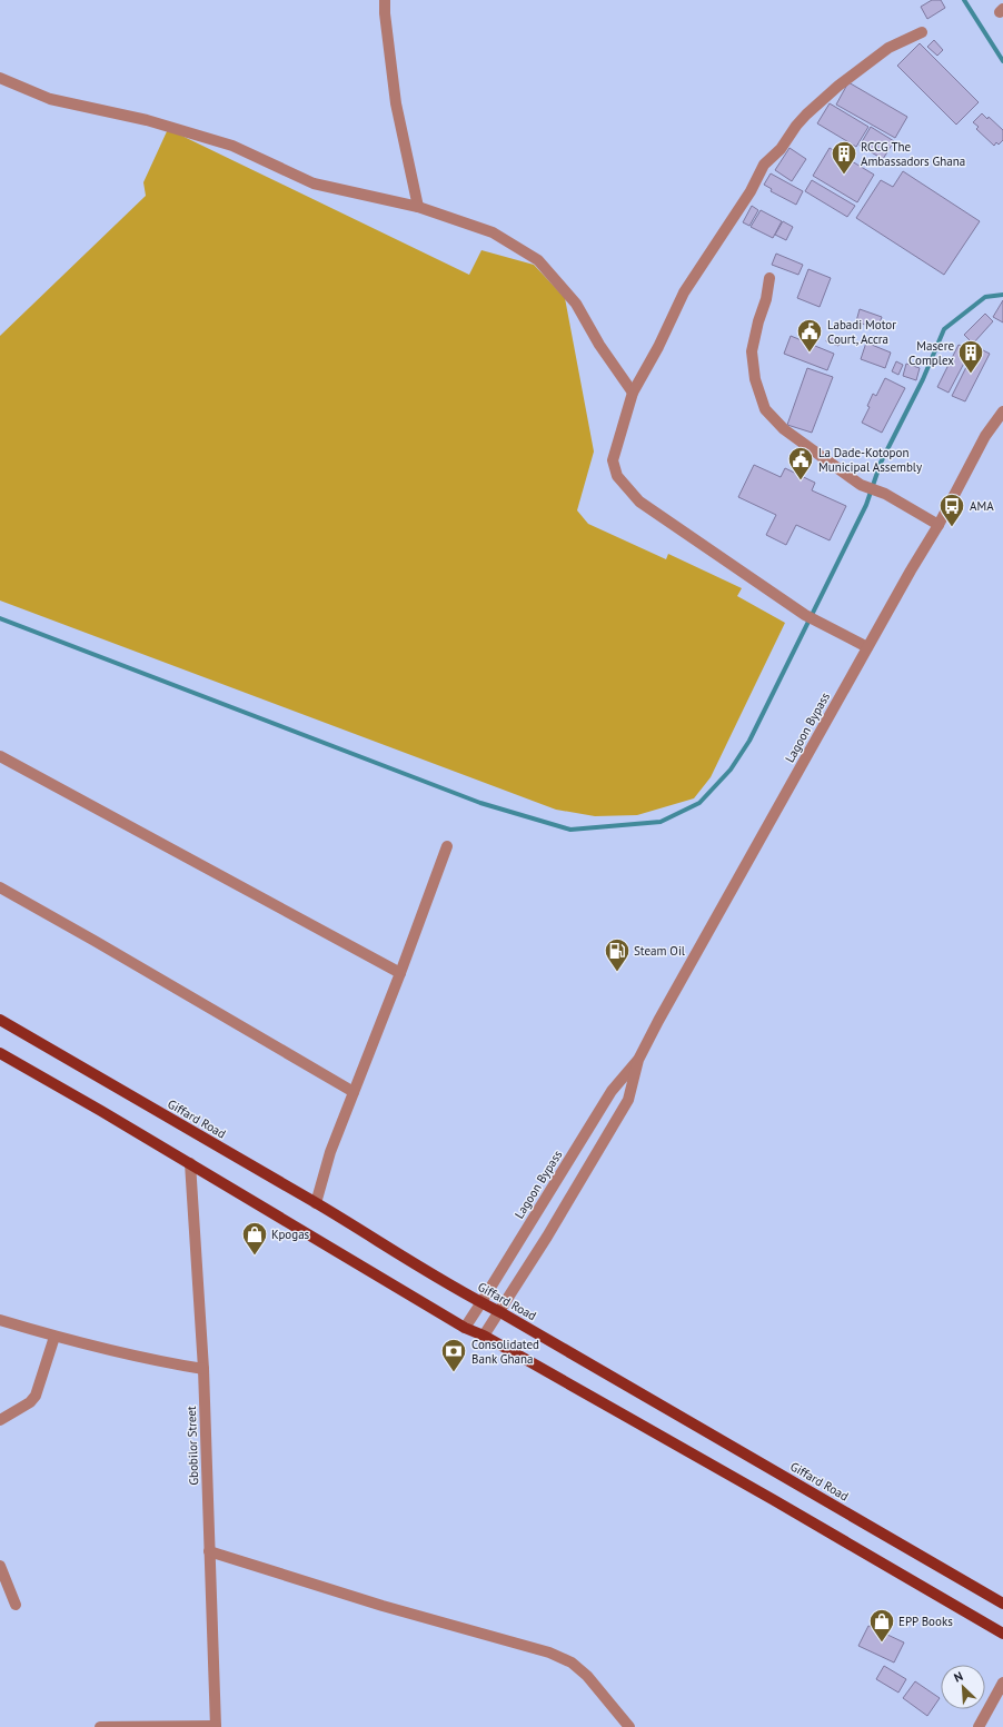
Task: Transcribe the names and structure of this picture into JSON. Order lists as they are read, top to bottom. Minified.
{"streets":{"main road":["Giffard Road"],"street":["Lagoon Bypass","Gbobilor Street"]},"crossings":[["Lagoon Bypass","Giffard Road"]],"places":{"building":["RCCG The Ambassadors Ghana","Masere Complex"],"public building":["Labadi Motor Court, Accra","La Dade-Kotopon Municipal Assembly"],"bus stop":["AMA"],"fuel station":["Steam Oil"],"shop":["Kpogas","EPP Books"],"bank":["Consolidated Bank Ghana"]},"north":"top left"}
